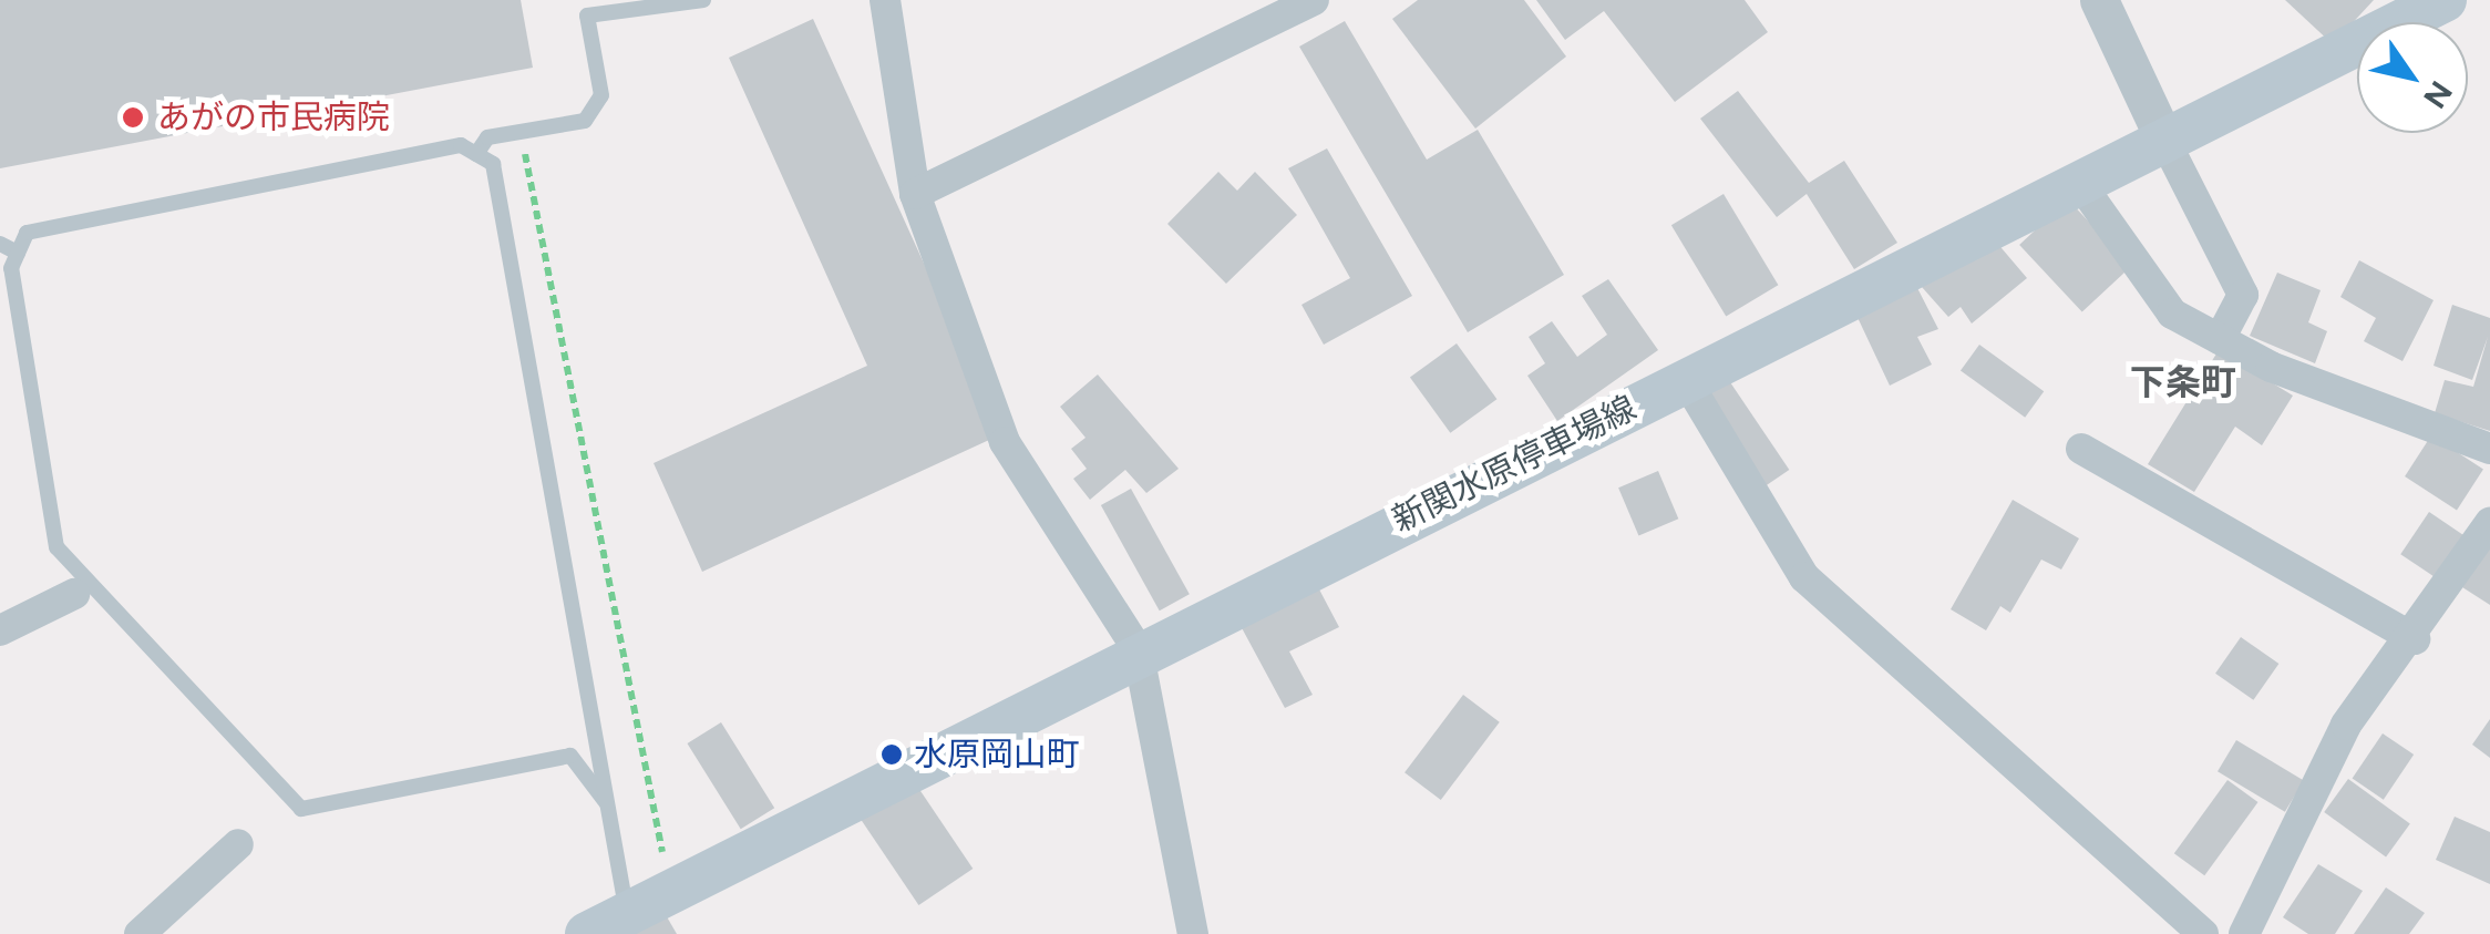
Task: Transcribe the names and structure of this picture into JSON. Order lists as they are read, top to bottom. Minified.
{"streets":{"main road":["新関水原停車場線"]},"districts":["下条町"],"places":["あがの市民病院","水原岡山町"],"north":"bottom right"}
